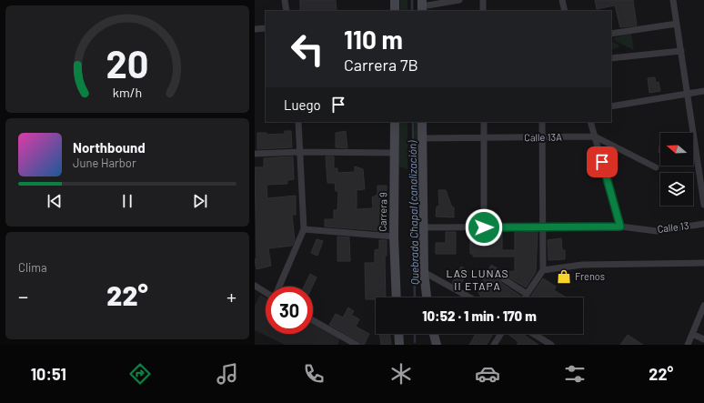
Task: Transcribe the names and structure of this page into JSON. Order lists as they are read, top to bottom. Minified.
{"streets":{"main road":["Carrera 9"],"street":["Calle 13A","Calle 13"]},"districts":["LAS LUNAS II ETAPA"],"water":["Quebrada Chapal (canalización)"],"places":{"shop":["Frenos"]},"north":"left","page":{"turn":["110 m","Carrera 7B"],"then":"Luego","song":["Northbound","June Harbor"],"tile":"Clima","heat":["−","22°","+"],"limit":"30","trip":"10:52 · 1 min · 170 m","tabs":["10:51","22°"],"gauge":["20","km/h"]}}
